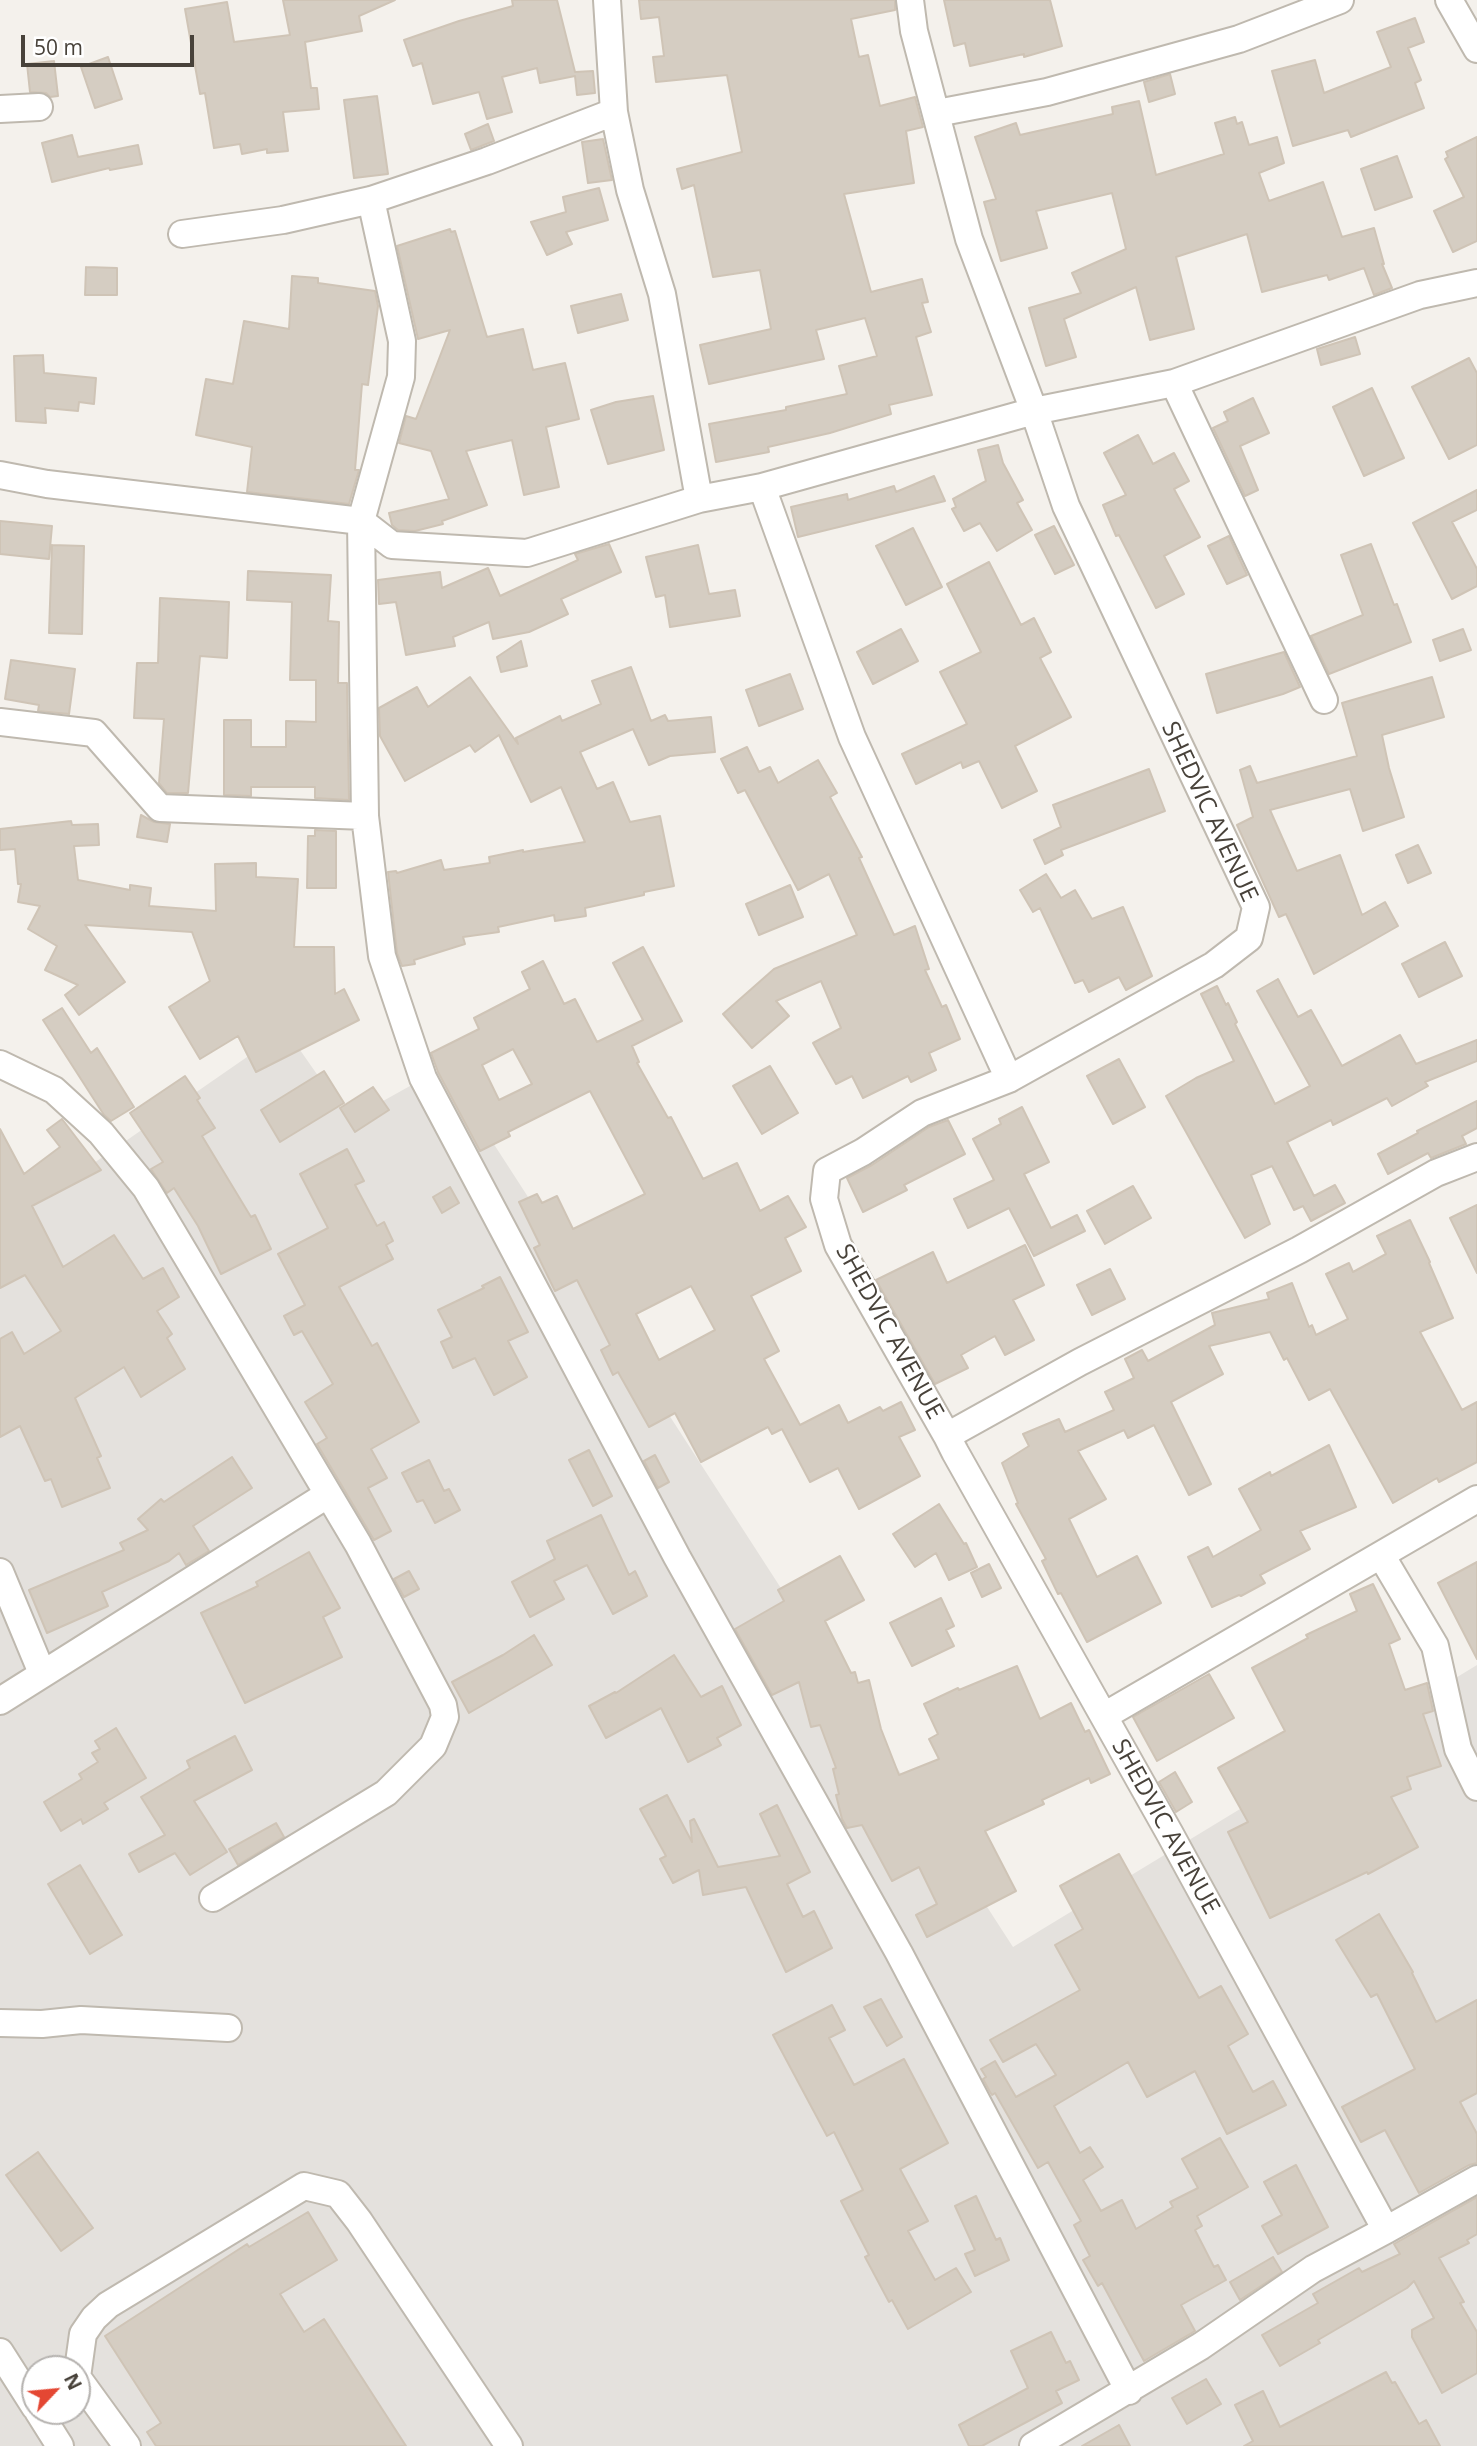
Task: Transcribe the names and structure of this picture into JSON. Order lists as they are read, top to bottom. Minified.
{"streets":{"street":["SHEDVIC AVENUE"]},"scale_bar":"50 m","north":"top right"}
